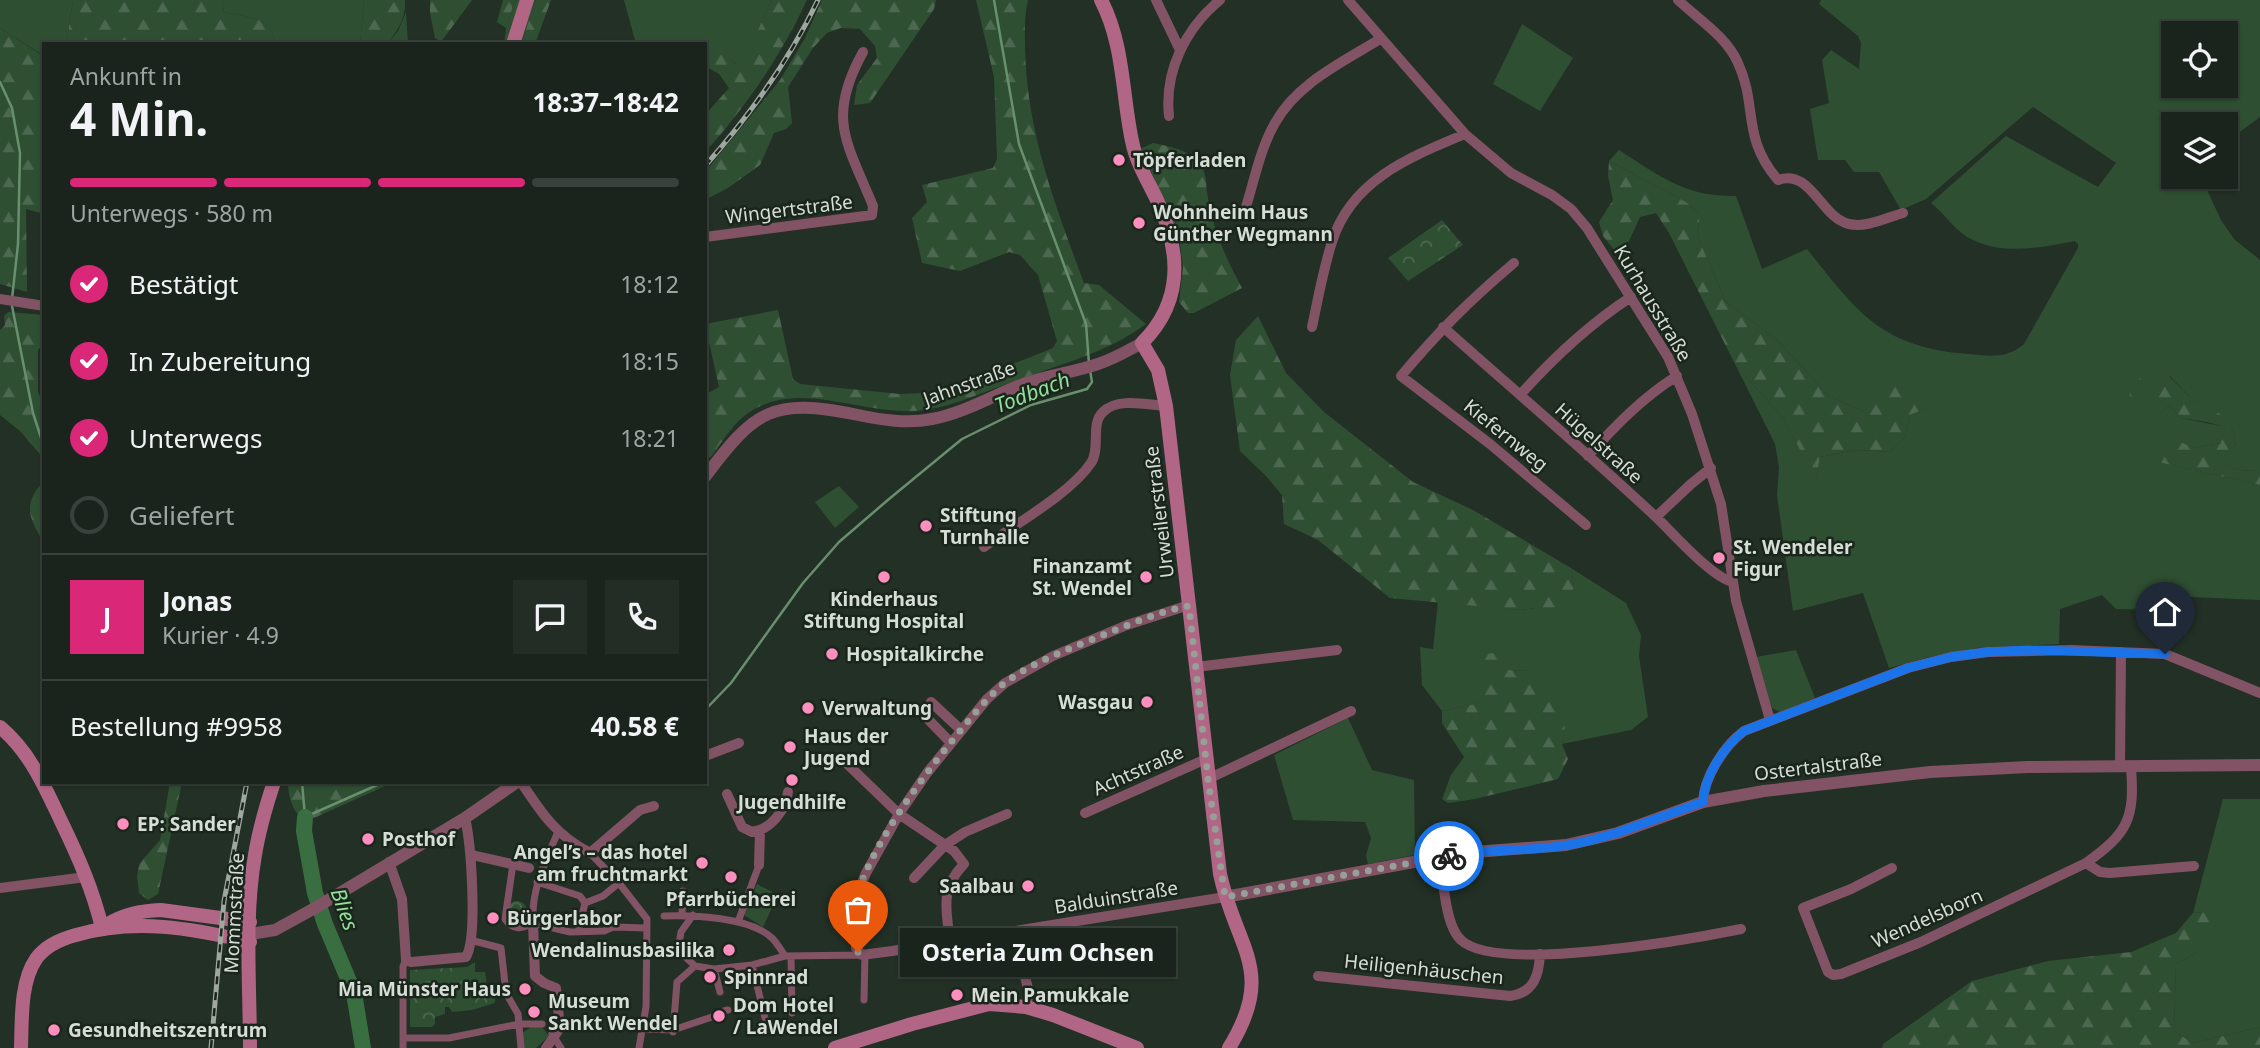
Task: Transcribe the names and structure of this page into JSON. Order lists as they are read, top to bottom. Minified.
{"streets":{"main road":["Urweilerstraße","Mommstraße"],"street":["Wingertstraße","Kurhausstraße","Jahnstraße","Kiefernweg","Hügelstraße","Ostertalstraße","Achtstraße","Balduinstraße","Wendelsborn","Heiligenhäuschen"]},"crossings":[["Kurhausstraße","Hügelstraße"],["Jahnstraße","Urweilerstraße"],["Kiefernweg","Hügelstraße"],["Urweilerstraße","Ostertalstraße"],["Urweilerstraße","Achtstraße"],["Urweilerstraße","Balduinstraße"],["Ostertalstraße","Balduinstraße"],["Ostertalstraße","Wendelsborn"]],"water":["Todbach","Blies"],"places":["Töpferladen","Wohnheim Haus Günther Wegmann","Stiftung Turnhalle","St. Wendeler Figur","Kinderhaus Stiftung Hospital","Finanzamt St. Wendel","Hospitalkirche","Wasgau","Verwaltung","Haus der Jugend","Jugendhilfe","EP: Sander","Posthof","Angel’s – das hotel am fruchtmarkt","Pfarrbücherei","Saalbau","Bürgerlabor","Wendalinusbasilika","Osteria Zum Ochsen","Spinnrad","Mia Münster Haus","Mein Pamukkale","Museum Sankt Wendel","Dom Hotel / LaWendel","Gesundheitszentrum"],"page":{"heading":["4 Min.","Ankunft in","18:37–18:42"],"panel":["Jonas","Kurier · 4.9","Bestellung #9958","40.58 €"],"bar":"Unterwegs · 580 m","list":[["Bestätigt","18:12"],["In Zubereitung","18:15"],["Unterwegs","18:21"],"Geliefert"],"round":"J","bubble":"Osteria Zum Ochsen"}}
